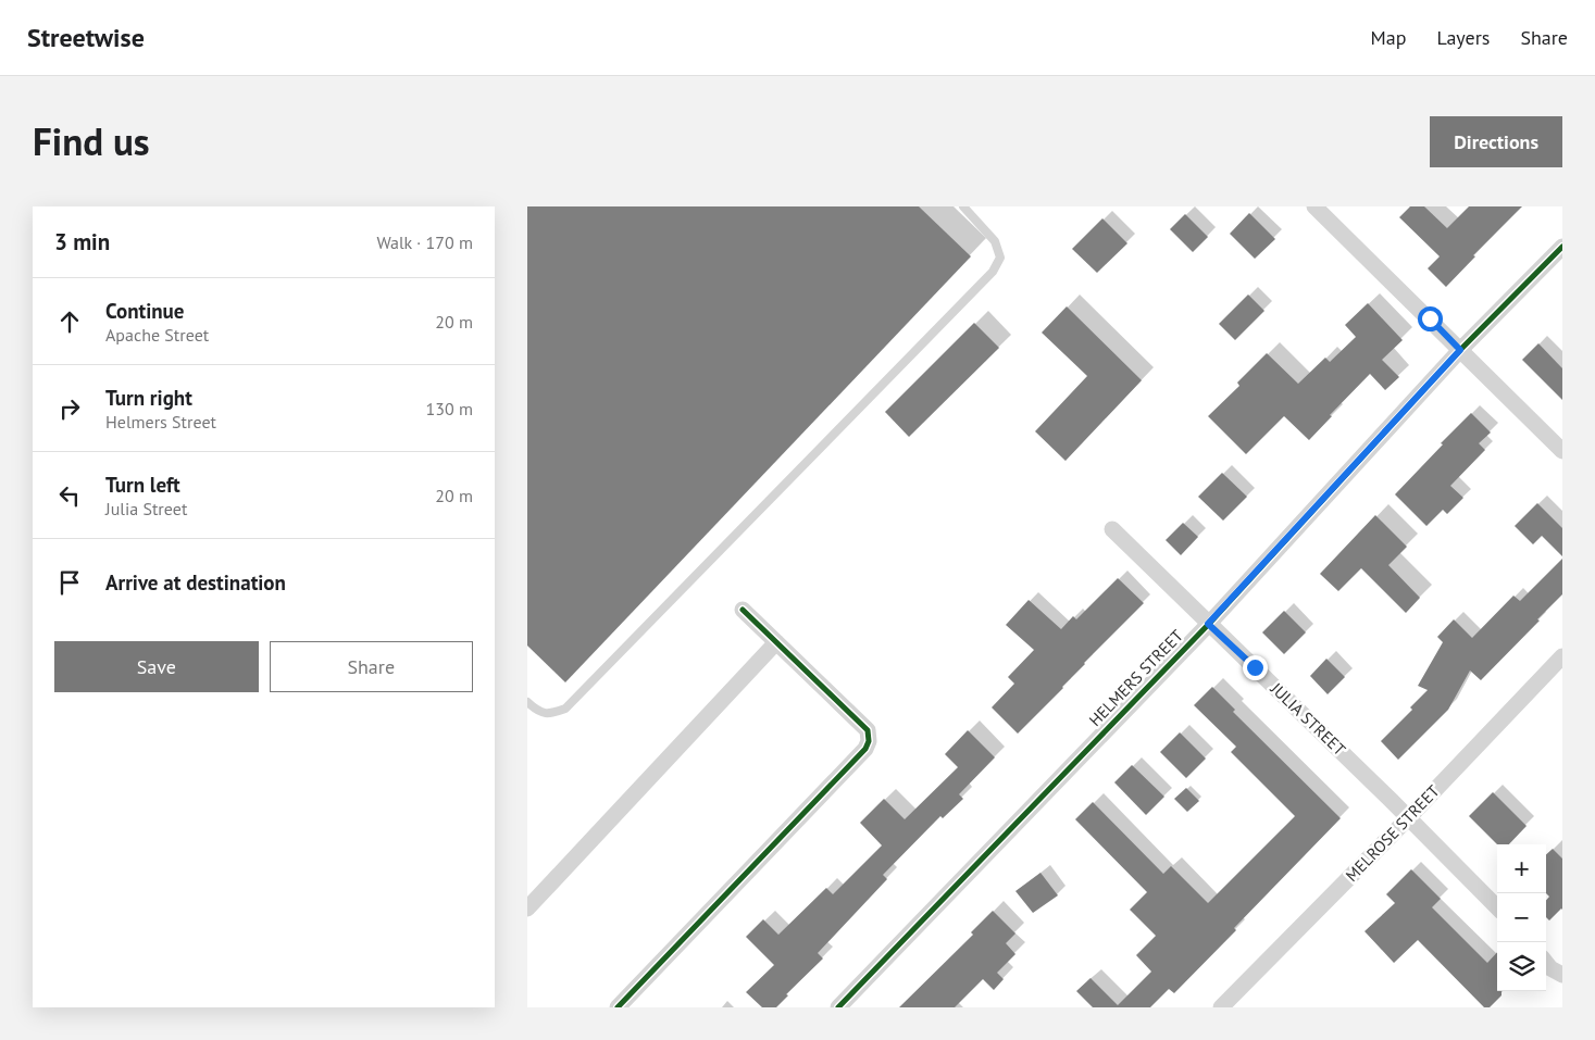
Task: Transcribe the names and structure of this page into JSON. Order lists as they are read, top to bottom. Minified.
{"streets":{"street":["HELMERS STREET","JULIA STREET","MELROSE STREET"]},"crossings":[["HELMERS STREET","JULIA STREET"],["JULIA STREET","MELROSE STREET"]],"page":{"header":"Streetwise","nav":["Map","Layers","Share"],"title":"Find us","buttons":["Directions",["Save","Share"]],"heading":["3 min","Walk · 170 m"],"list":[["Continue","Apache Street","20 m"],["Turn right","Helmers Street","130 m"],["Turn left","Julia Street","20 m"],"Arrive at destination"],"map_buttons":["+","−"]}}
